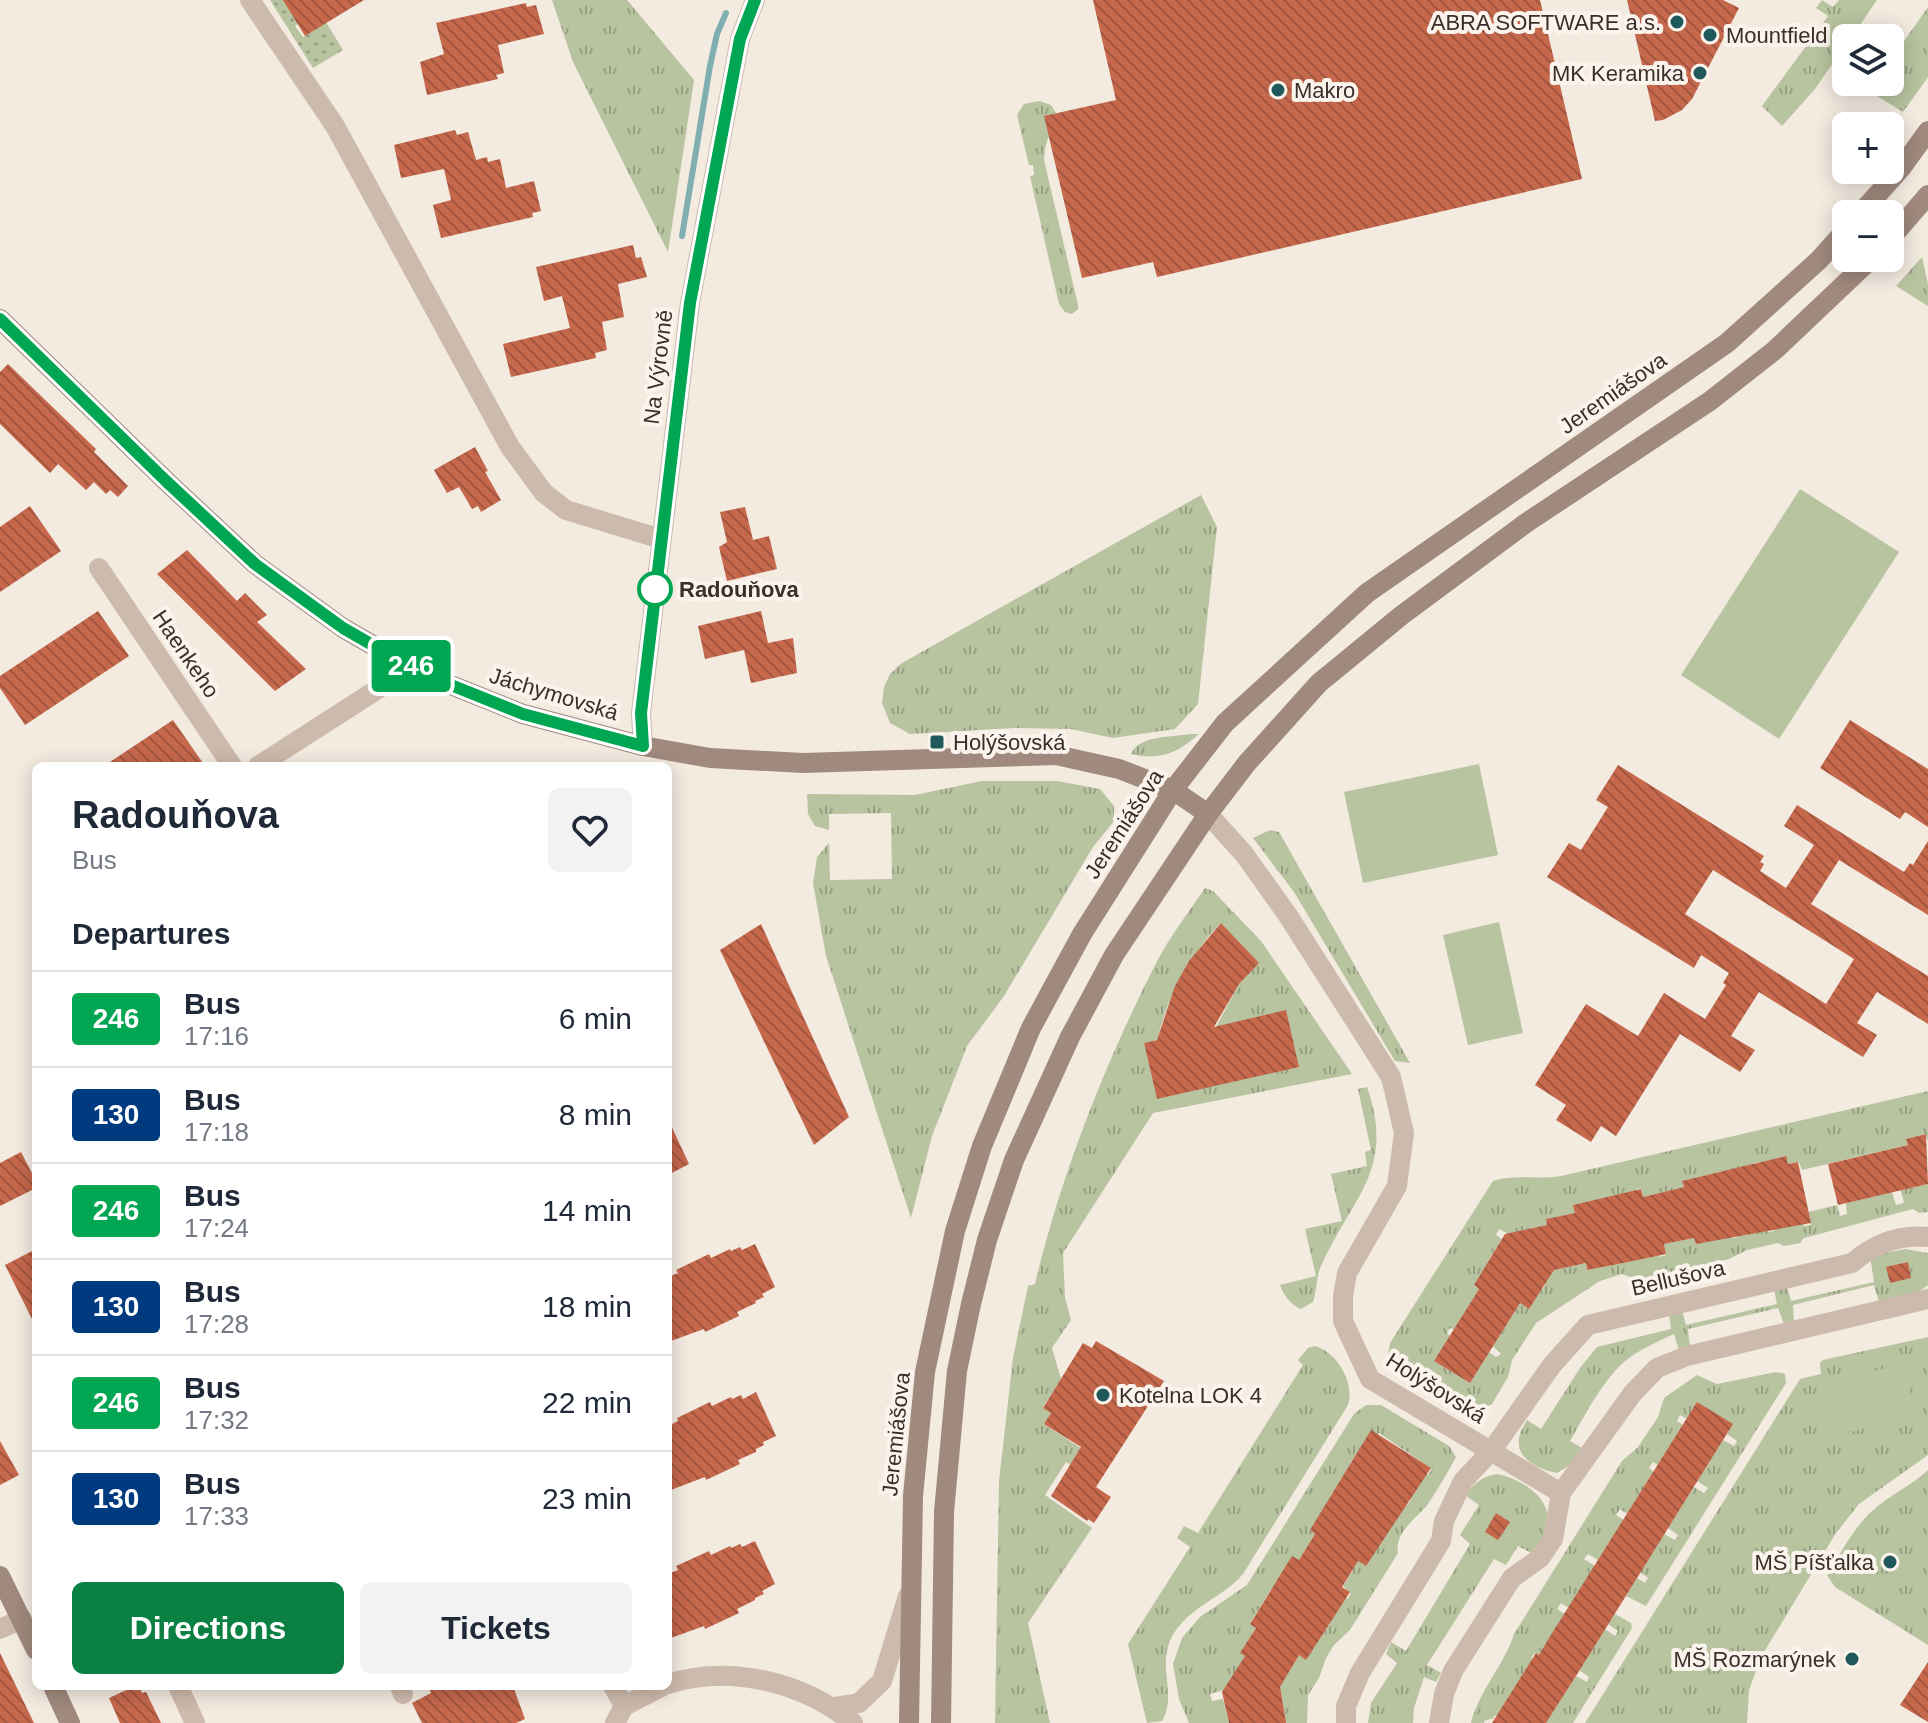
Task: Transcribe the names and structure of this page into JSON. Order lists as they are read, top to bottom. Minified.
{"streets":{"main road":["Jeremiášova","Jáchymovská"],"street":["Na Výrovně","Haenkeho","Bellušova","Holýšovská"]},"crossings":[["Na Výrovně","Jáchymovská"],["Jeremiášova","Jáchymovská"],["Jáchymovská","Holýšovská"],["Bellušova","Holýšovská"]],"places":{"other":["ABRA SOFTWARE a.s.","Mountfield","MK Keramika","Makro","Radouňova","Kotelna LOK 4","MŠ Píšťalka","MŠ Rozmarýnek"],"transit":["Holýšovská"]},"lines":["bus line 246"],"page":{"on_map":"246","map_buttons":["+","−"],"heading":[["Radouňova","Bus"],"Departures"],"list":[{"mark":"246","name":"Bus","note":"17:16","value":"6 min"},{"mark":"130","name":"Bus","note":"17:18","value":"8 min"},{"mark":"246","name":"Bus","note":"17:24","value":"14 min"},{"mark":"130","name":"Bus","note":"17:28","value":"18 min"},{"mark":"246","name":"Bus","note":"17:32","value":"22 min"},{"mark":"130","name":"Bus","note":"17:33","value":"23 min"}],"buttons":["Directions","Tickets"]}}
